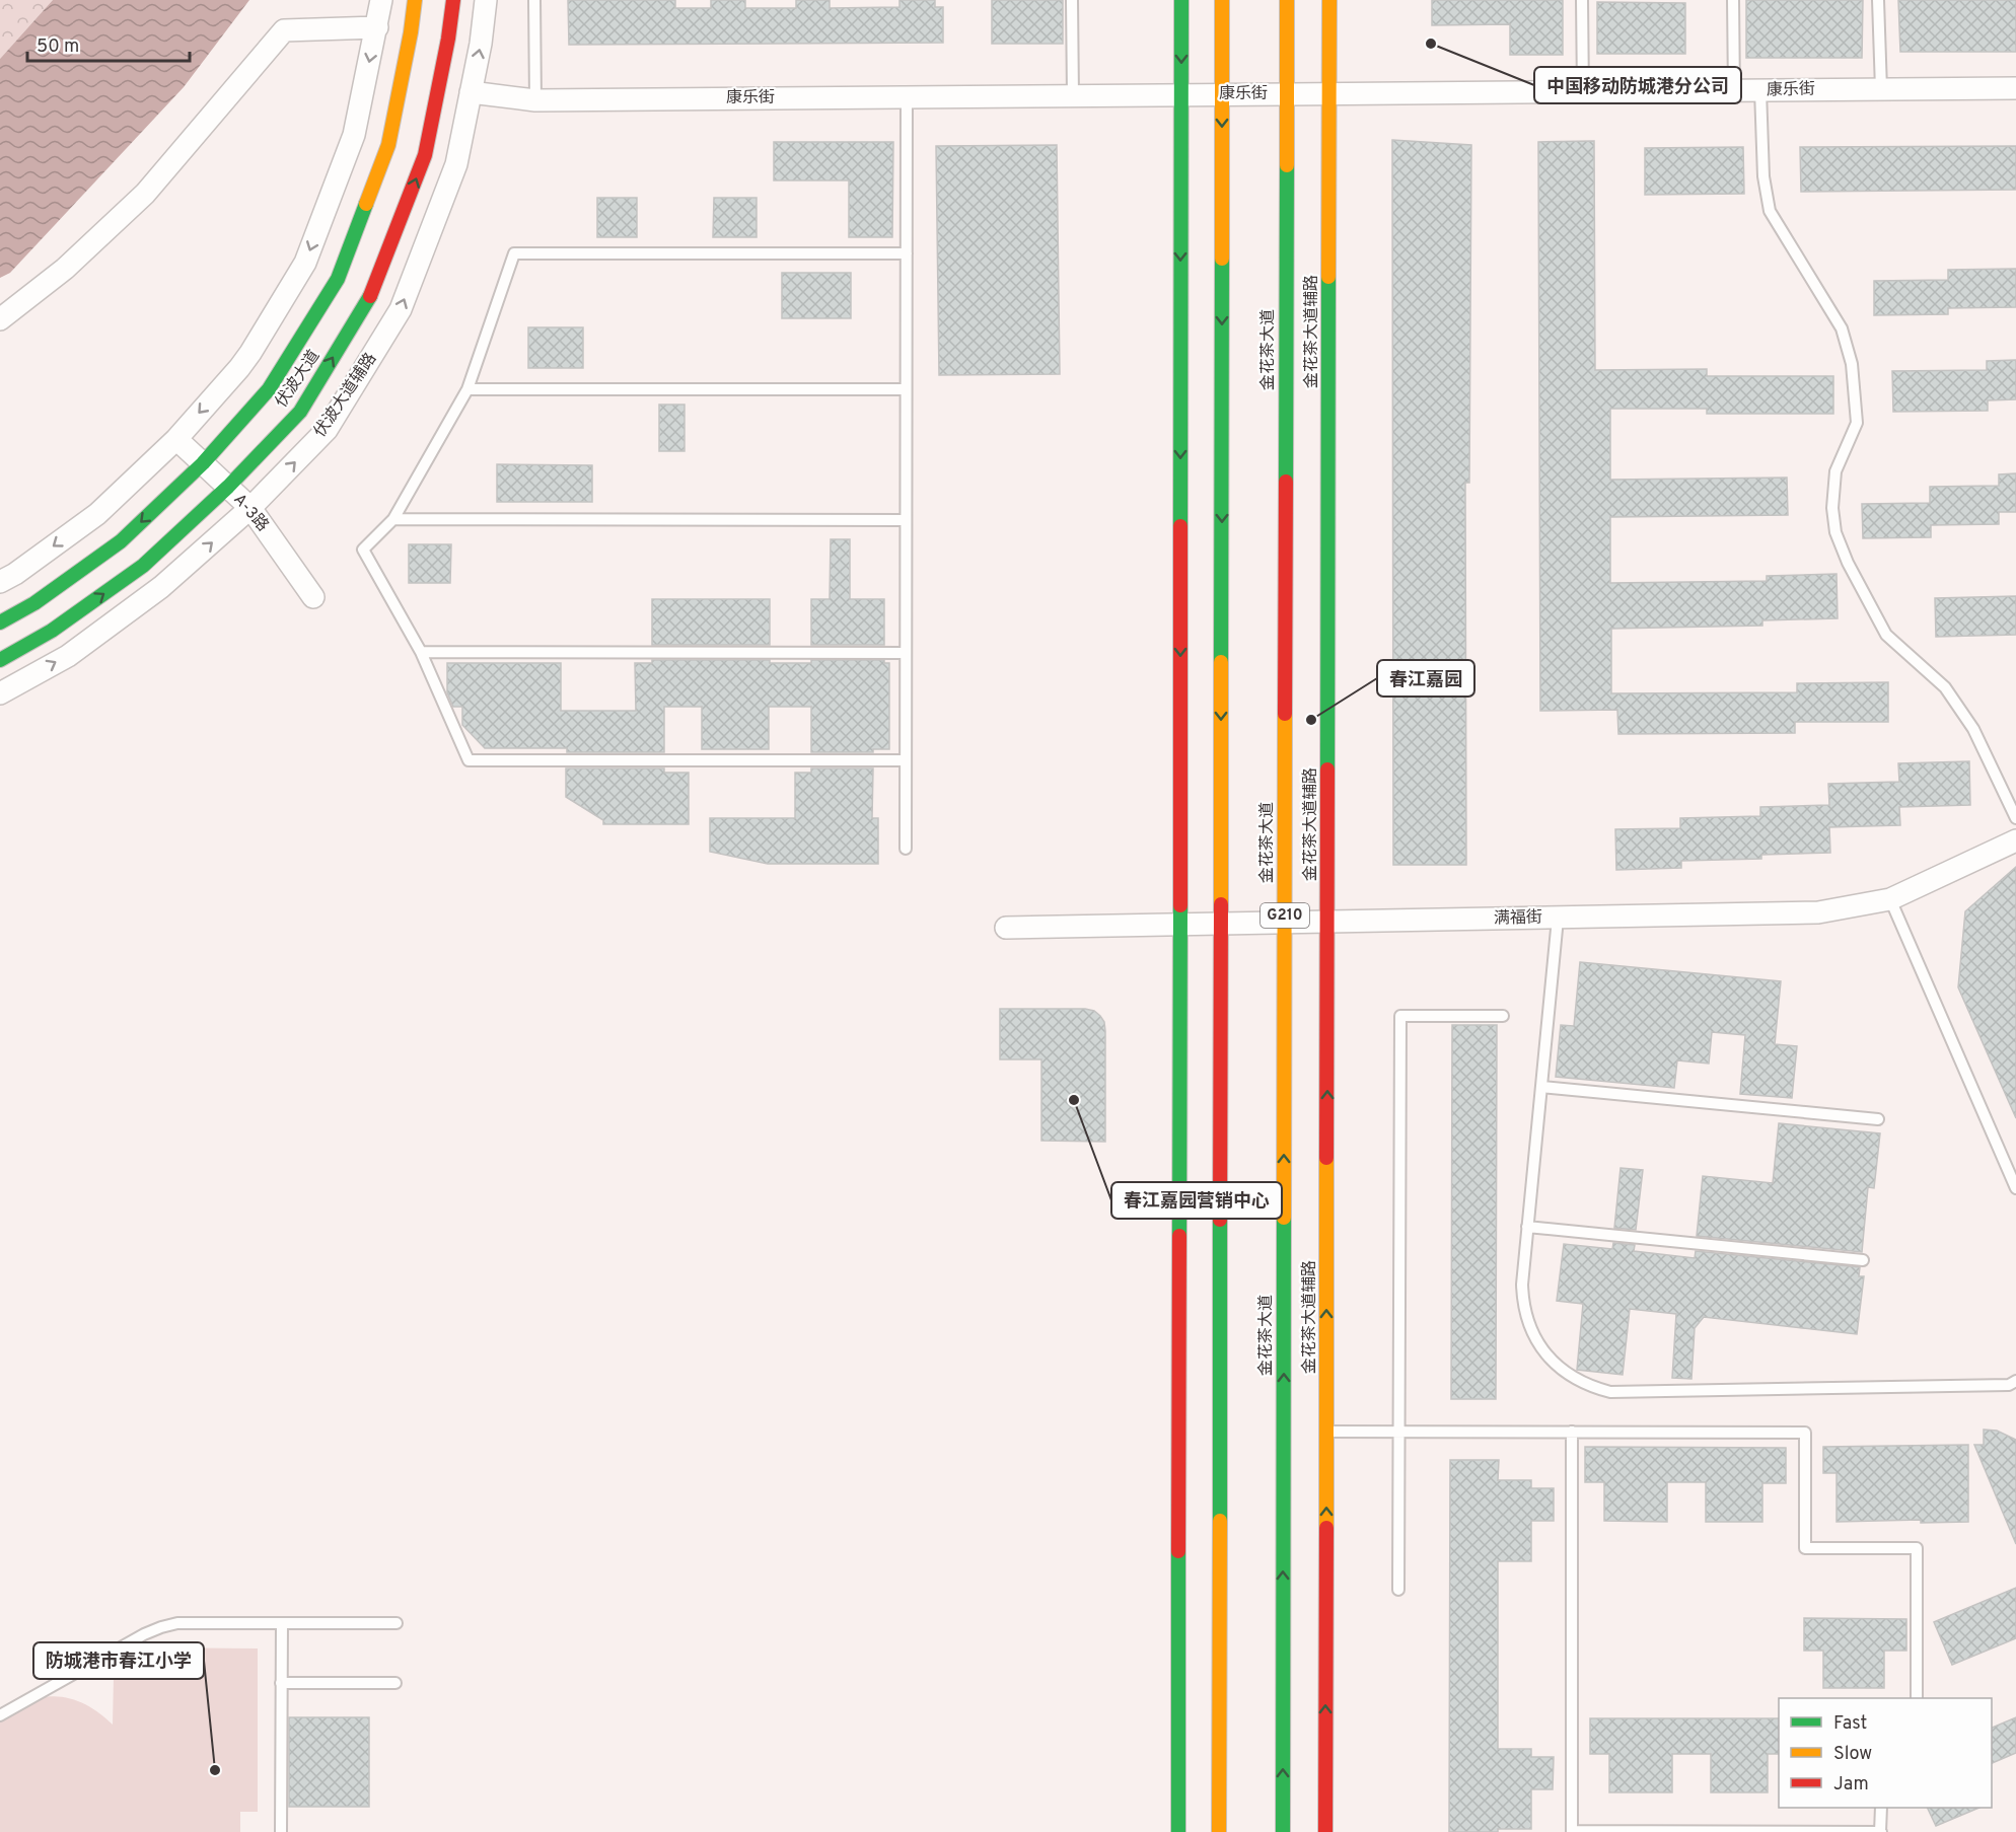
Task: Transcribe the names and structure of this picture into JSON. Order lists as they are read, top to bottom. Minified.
{"streets":{"main road":["金花茶大道辅路","金花茶大道","伏波大道","G210"],"street":["康乐街","伏波大道辅路","A-3路","满福街"]},"crossings":[["康乐街","金花茶大道辅路"],["康乐街","金花茶大道"],["康乐街","伏波大道辅路"],["金花茶大道辅路","满福街"],["金花茶大道","满福街"],["伏波大道","A-3路"],["伏波大道辅路","A-3路"]],"places":["中国移动防城港分公司","春江嘉园","春江嘉园营销中心","防城港市春江小学"],"legend":["Fast","Slow","Jam"],"scale_bar":"50 m"}
